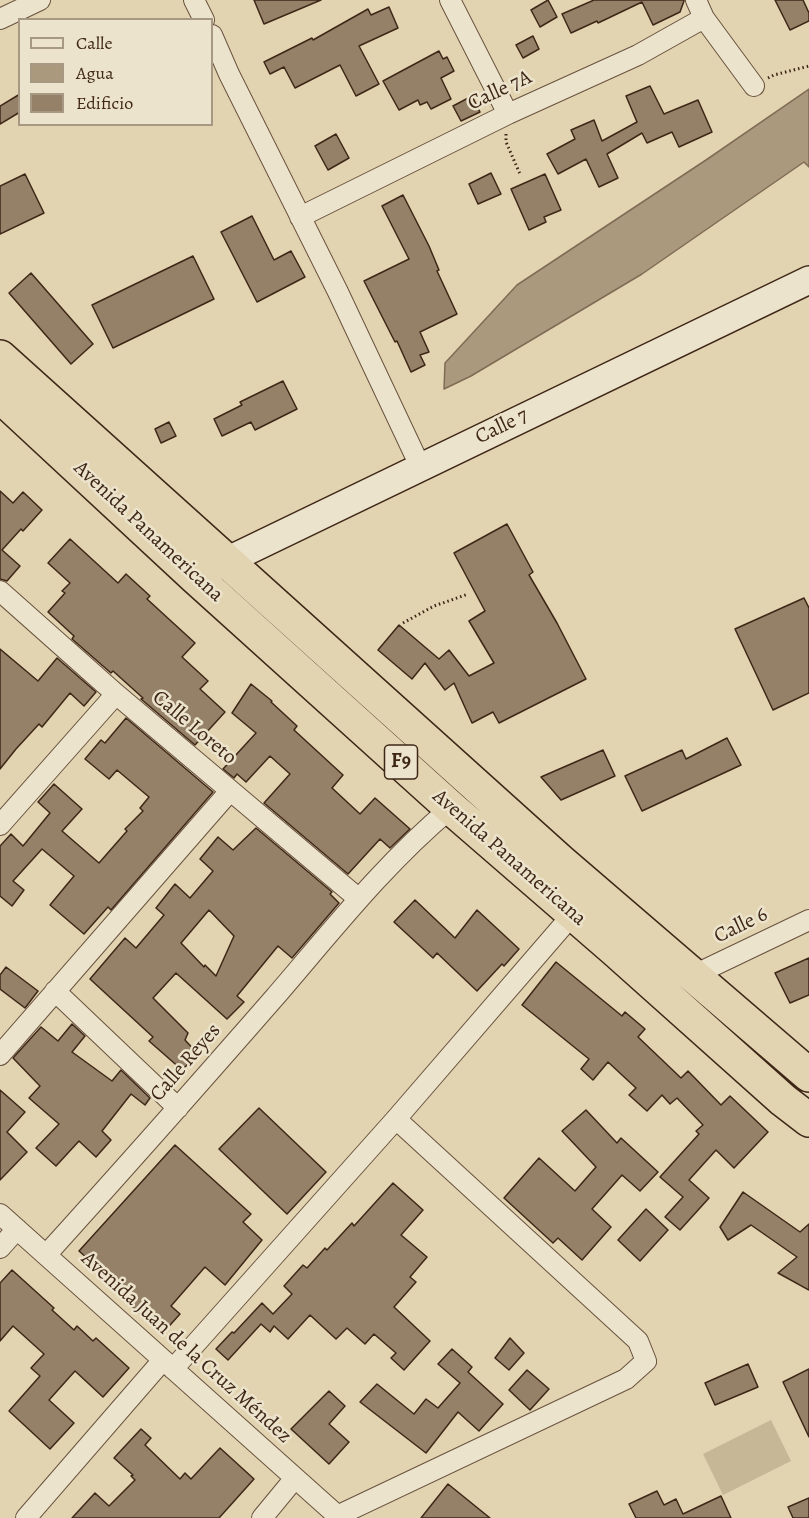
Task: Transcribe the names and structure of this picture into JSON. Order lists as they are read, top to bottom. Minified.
{"streets":{"highway":["Avenida Panamericana","F9"],"street":["Calle 7A","Calle 7","Calle Loreto","Calle 6","Calle Reyes","Avenida Juan de la Cruz Méndez"]},"crossings":[["Calle 7","Avenida Panamericana"],["Avenida Panamericana","Calle 6"],["Avenida Panamericana","Calle Reyes"],["Calle Loreto","Calle Reyes"],["Calle Reyes","Avenida Juan de la Cruz Méndez"]],"legend":["Calle","Agua","Edificio"]}
